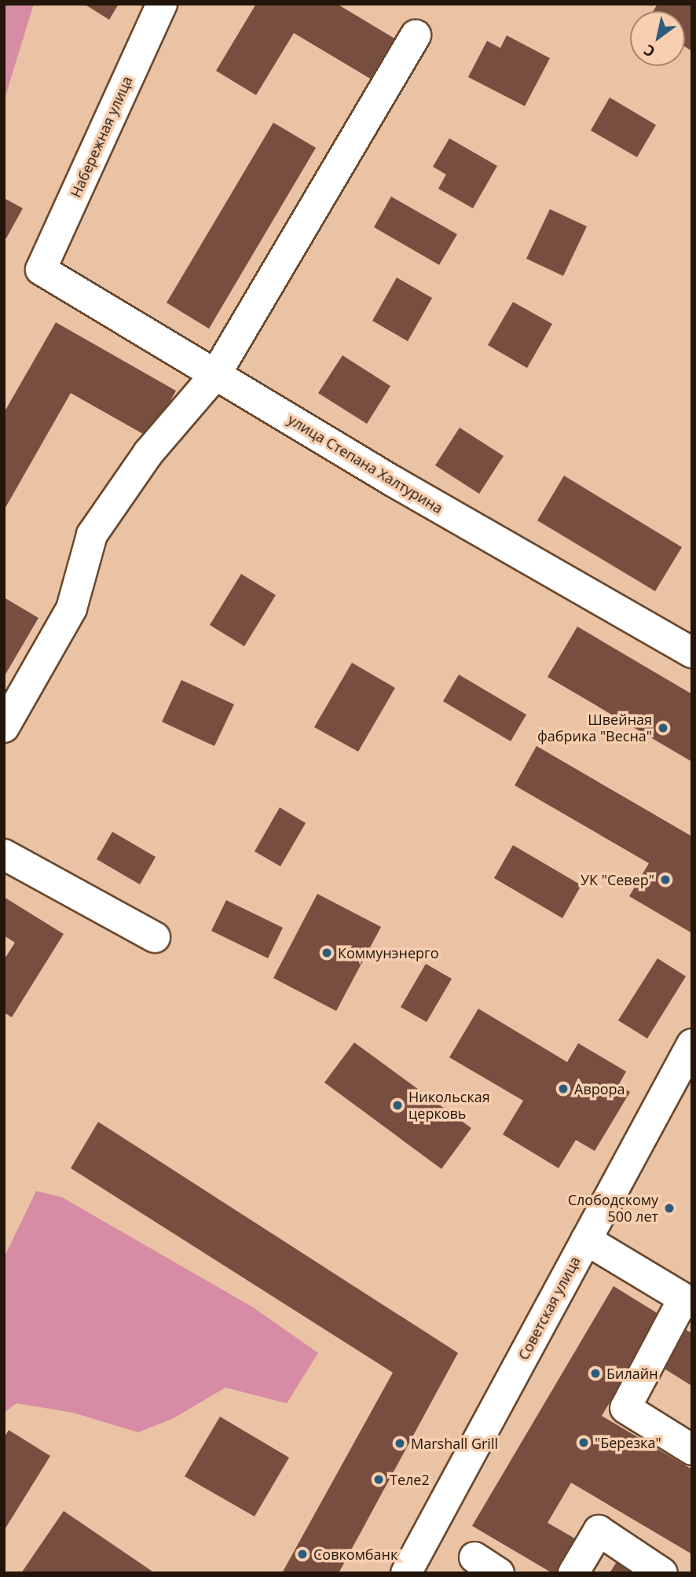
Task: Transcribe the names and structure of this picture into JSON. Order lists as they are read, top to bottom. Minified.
{"streets":{"street":["Набережная улица","улица Степана Халтурина","Советская улица"]},"crossings":[["Набережная улица","улица Степана Халтурина"]],"places":["Швейная фабрика \"Весна\"","УК \"Север\"","Коммунэнерго","Аврора","Никольская церковь","Слободскому 500 лет","Билайн","\"Березка\"","Marshall Grill","Теле2","Совкомбанк"],"north":"bottom left"}
